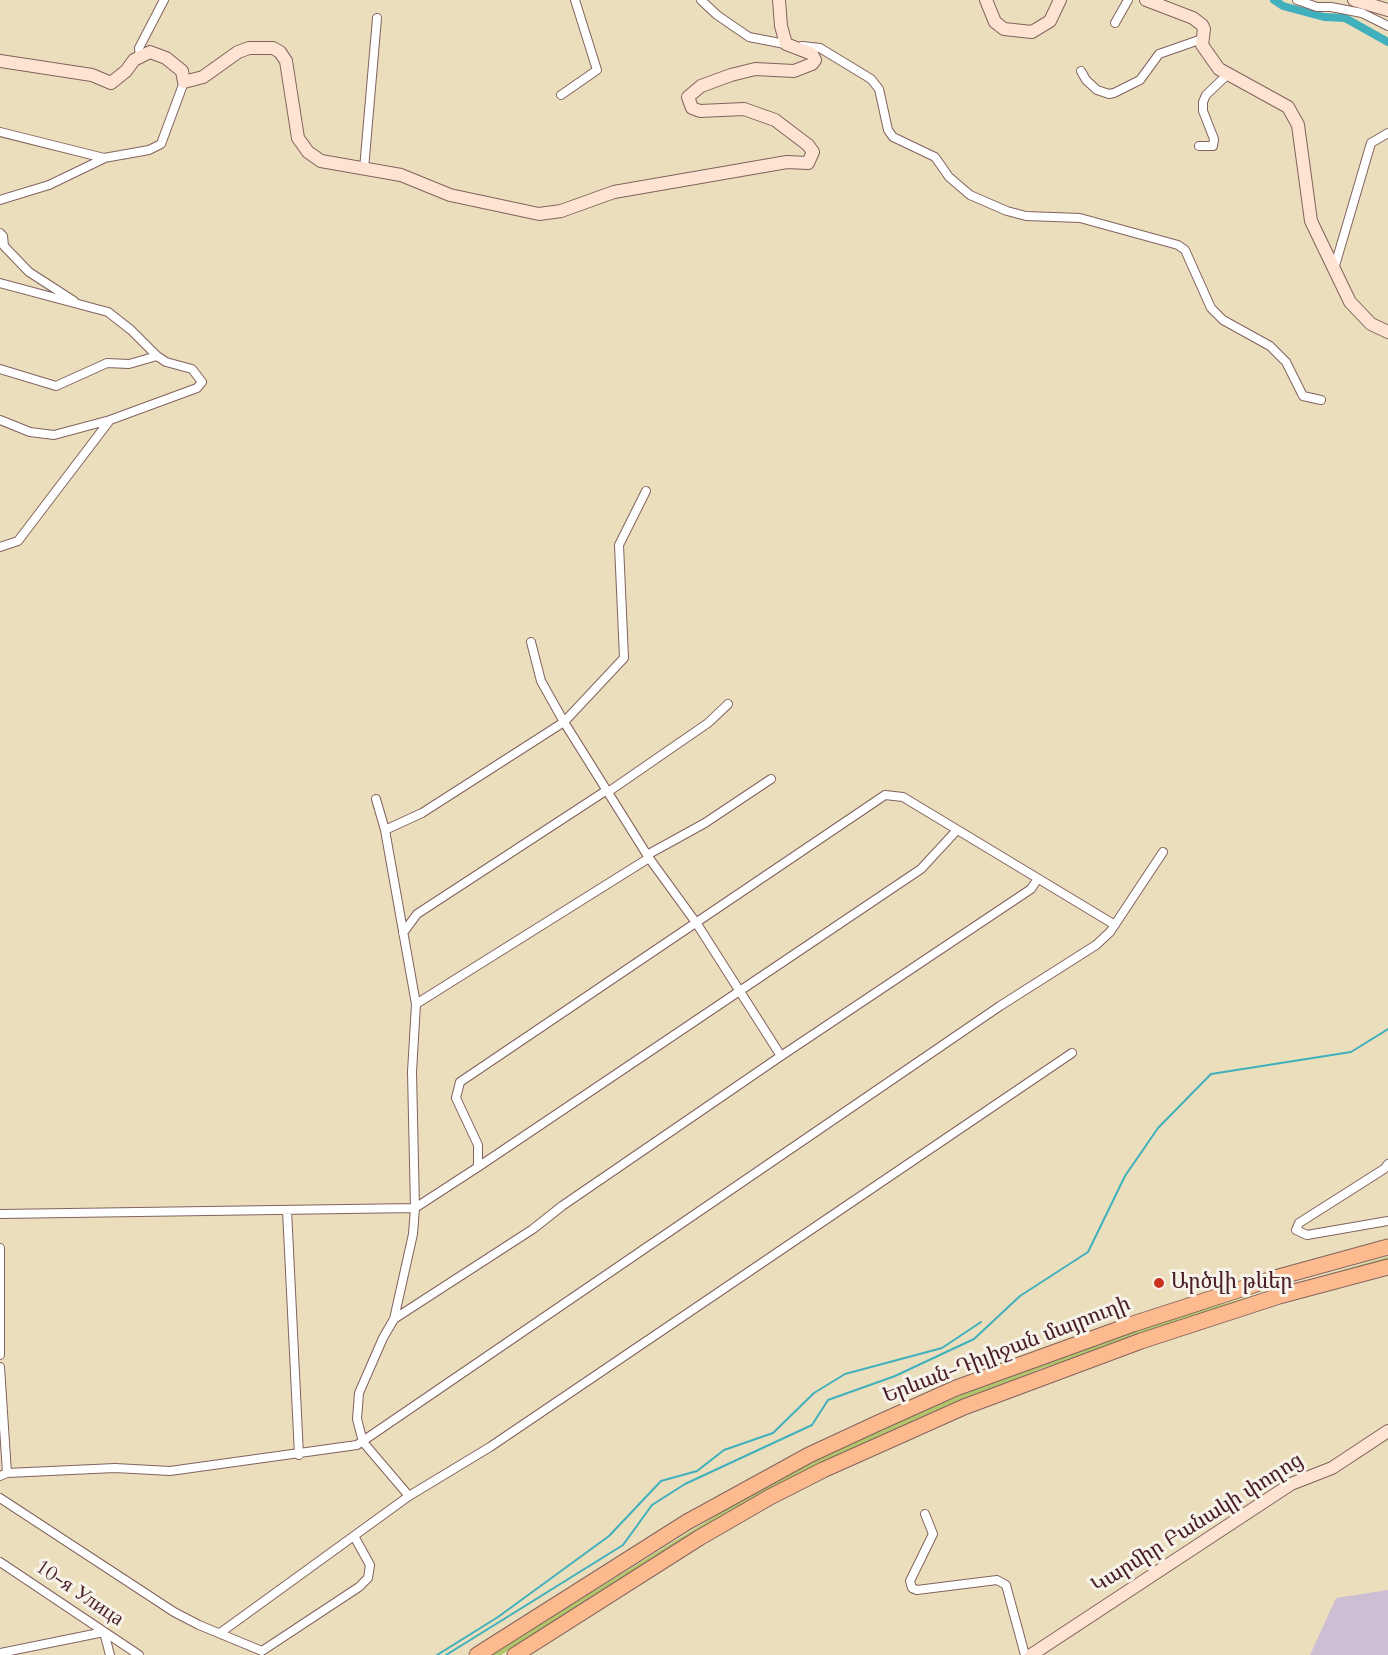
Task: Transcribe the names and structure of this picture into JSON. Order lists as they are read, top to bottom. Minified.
{"streets":{"highway":["Երևան-Դիլիջան մայրուղի"],"street":["Կարմիր Բանակի փողոց","10-я Улица"]},"places":["Արծվի թևեր"]}
